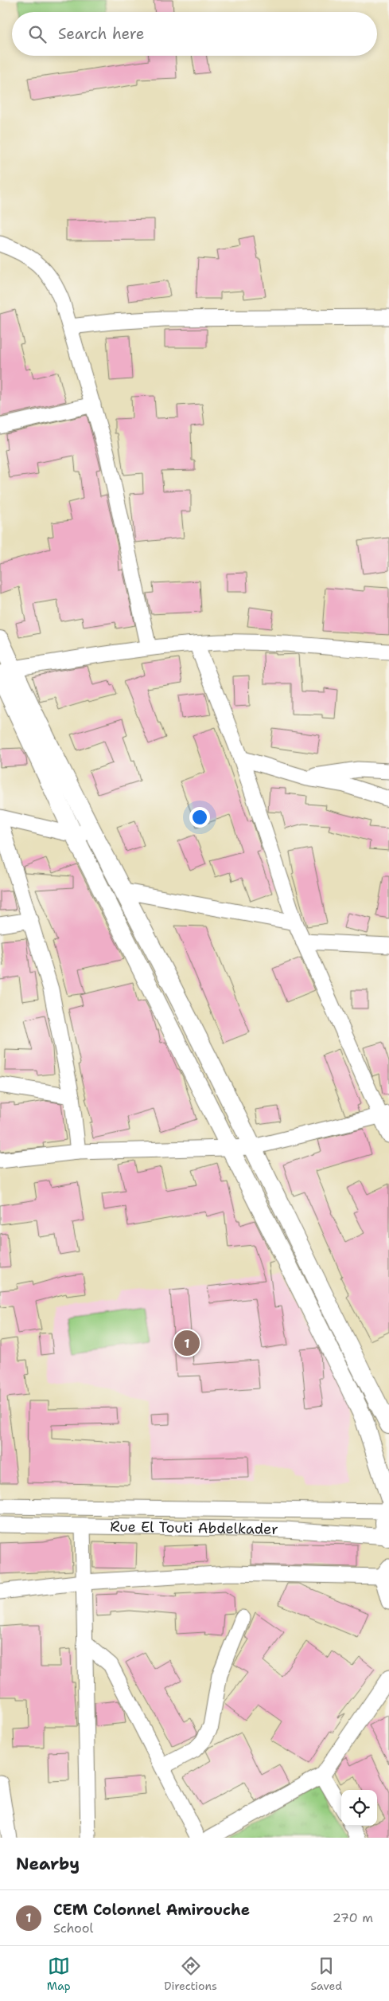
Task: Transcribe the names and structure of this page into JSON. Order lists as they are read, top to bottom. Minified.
{"streets":{"street":["Rue El Touti Abdelkader"]},"page":{"search":"Search here","pins":"1","heading":"Nearby","list":[{"mark":"1","name":"CEM Colonnel Amirouche","note":"School","value":"270 m"}],"nav":["Map","Directions","Saved"]}}
